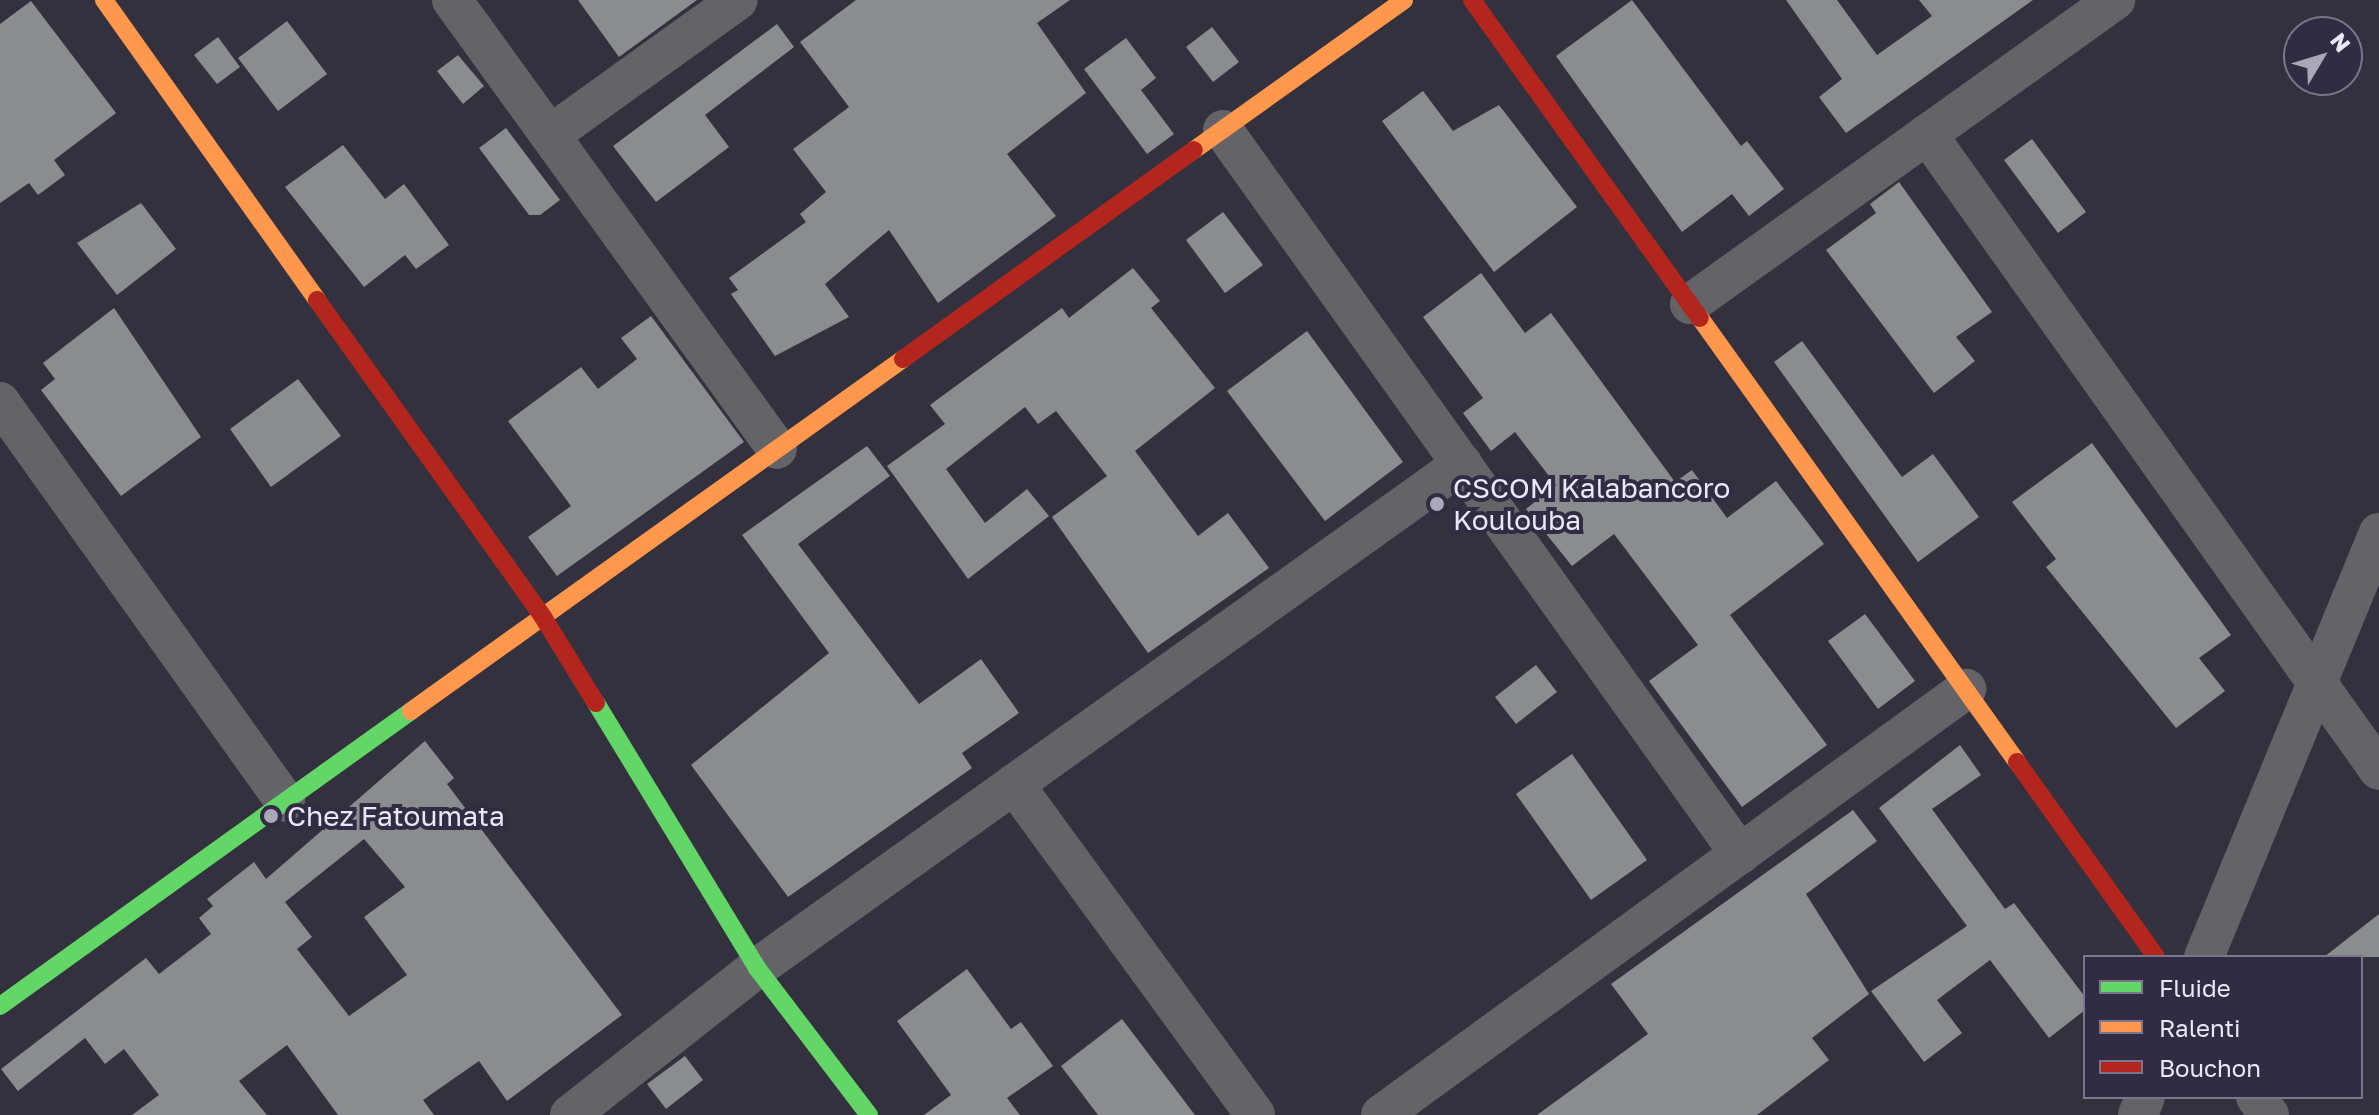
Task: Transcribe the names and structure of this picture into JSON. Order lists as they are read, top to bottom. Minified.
{"places":["CSCOM Kalabancoro Koulouba","Chez Fatoumata"],"legend":["Fluide","Ralenti","Bouchon"],"north":"top right"}
